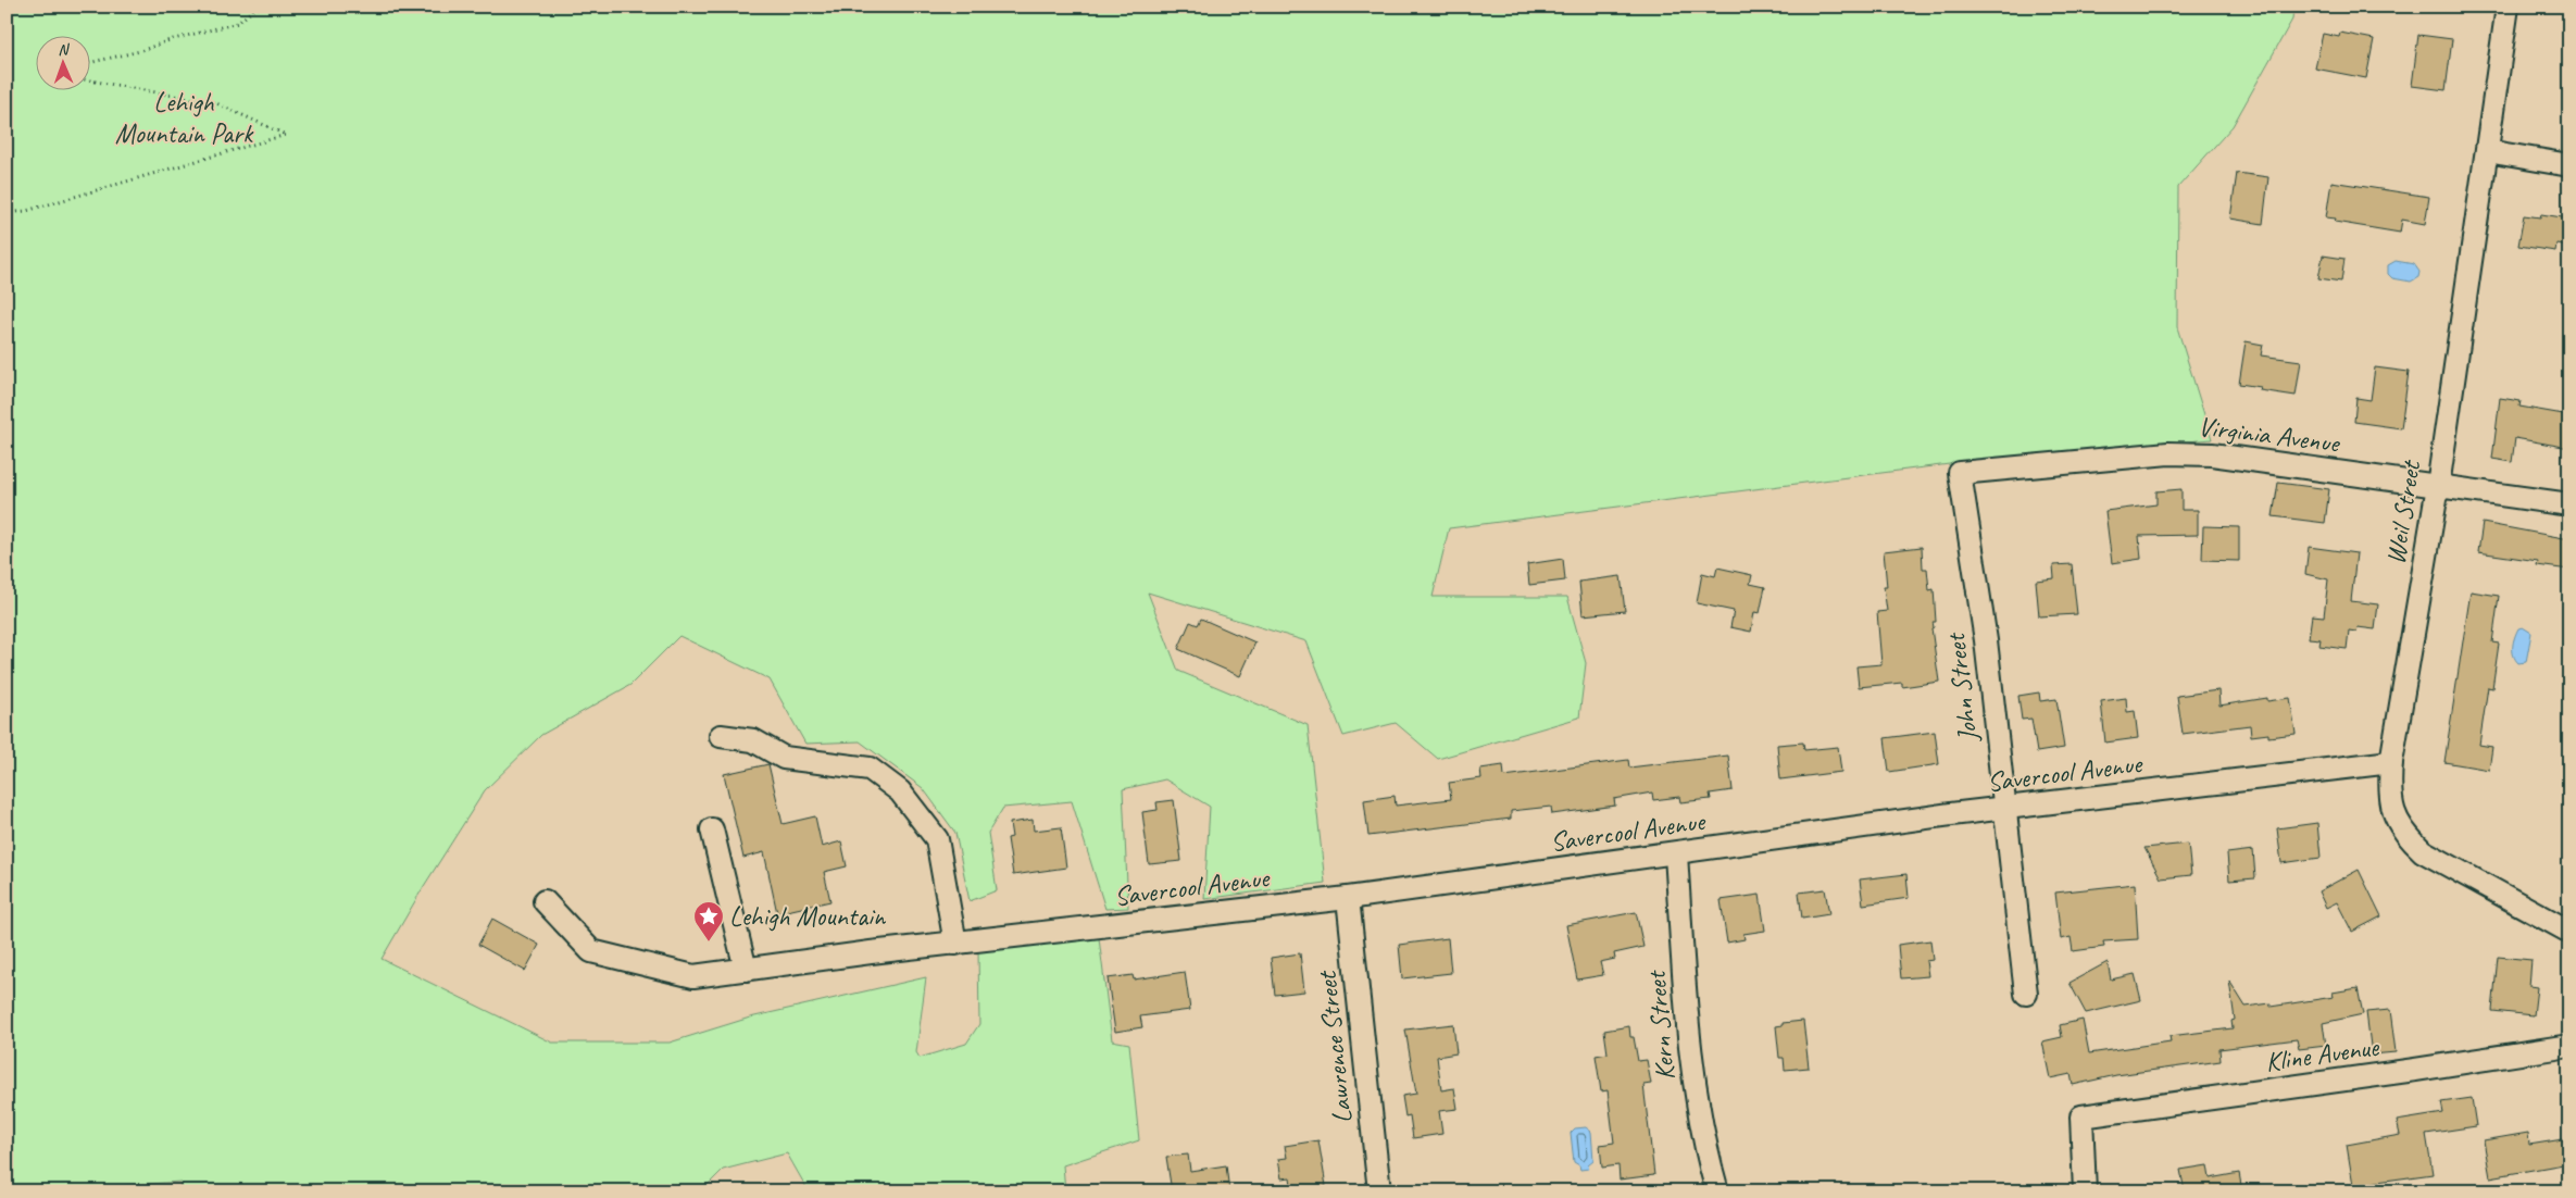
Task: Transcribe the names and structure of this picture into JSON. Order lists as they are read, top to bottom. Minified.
{"streets":{"street":["Virginia Avenue","Weil Street","John Street","Savercool Avenue","Kern Street","Lawrence Street","Kline Avenue"]},"crossings":[["Virginia Avenue","Weil Street"],["Virginia Avenue","John Street"],["Weil Street","Savercool Avenue"],["John Street","Savercool Avenue"],["Savercool Avenue","Kern Street"],["Savercool Avenue","Lawrence Street"]],"parks":["Lehigh Mountain Park"],"places":{"place":["Lehigh Mountain"]},"north":"top"}
